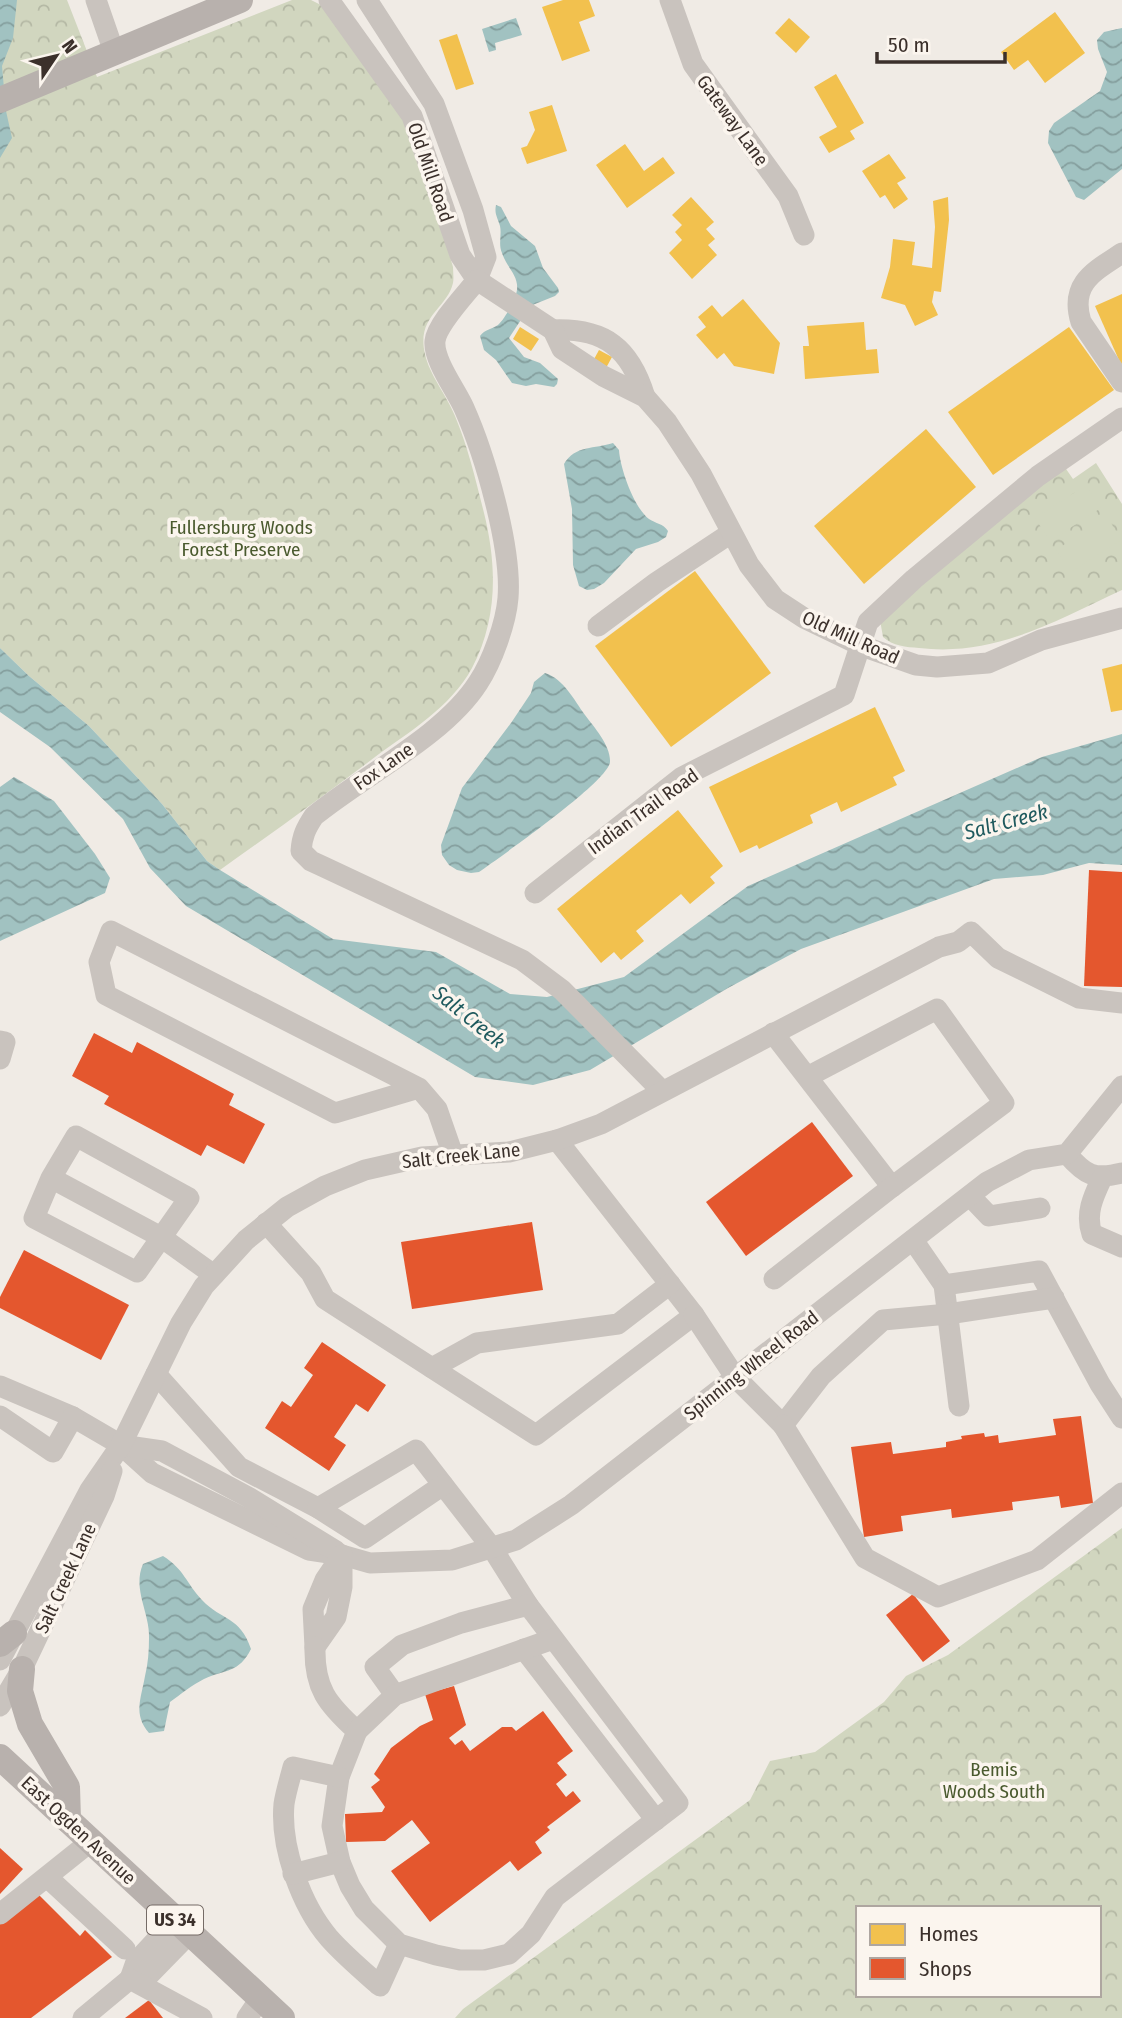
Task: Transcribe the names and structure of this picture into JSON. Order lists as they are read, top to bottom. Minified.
{"streets":{"main road":["East Ogden Avenue","US 34"],"street":["Gateway Lane","Old Mill Road","Fox Lane","Indian Trail Road","Salt Creek Lane","Spinning Wheel Road"]},"crossings":[["Old Mill Road","Fox Lane"],["Old Mill Road","Indian Trail Road"],["Fox Lane","Salt Creek Lane"],["Salt Creek Lane","Spinning Wheel Road"]],"water":["Salt Creek"],"parks":["Fullersburg Woods Forest Preserve","Bemis Woods South"],"legend":["Homes","Shops"],"scale_bar":"50 m","north":"top right"}
